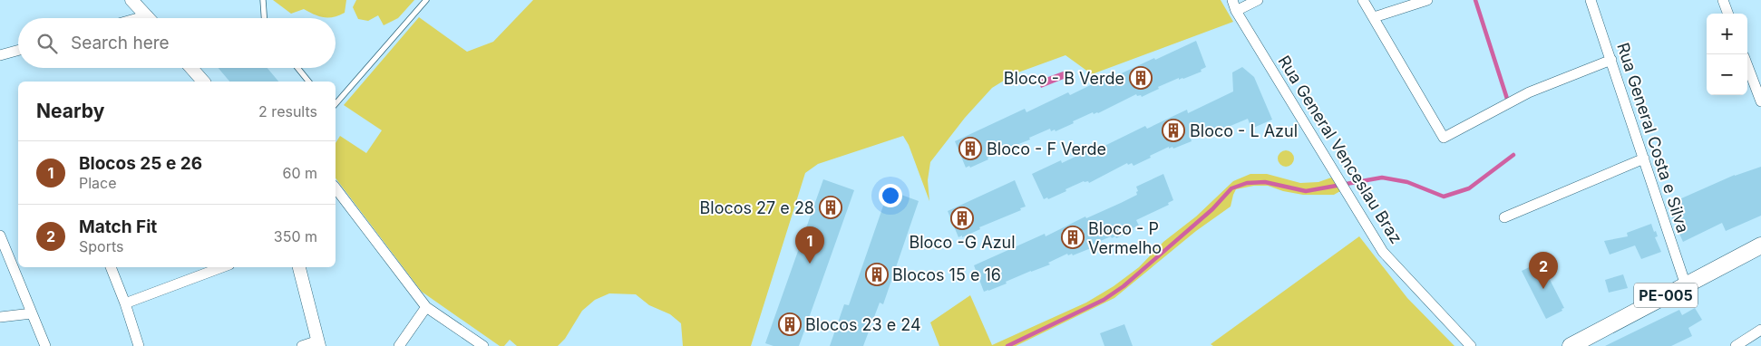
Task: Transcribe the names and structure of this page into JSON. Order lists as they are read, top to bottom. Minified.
{"streets":{"main road":["PE-005"],"street":["Rua General Costa e Silva","Rua General Venceslau Braz"]},"crossings":[["Rua General Costa e Silva","PE-005"]],"places":{"building":["Bloco - B Verde","Bloco - L Azul","Bloco - F Verde","Blocos 27 e 28","Bloco -G Azul","Bloco - P Vermelho","Blocos 15 e 16","Blocos 23 e 24"]},"page":{"map_buttons":["+","−"],"search":"Search here","heading":["Nearby","2 results"],"list":[{"mark":"1","name":"Blocos 25 e 26","note":"Place","value":"60 m"},{"mark":"2","name":"Match Fit","note":"Sports","value":"350 m"}],"pins":["1","2"]}}
